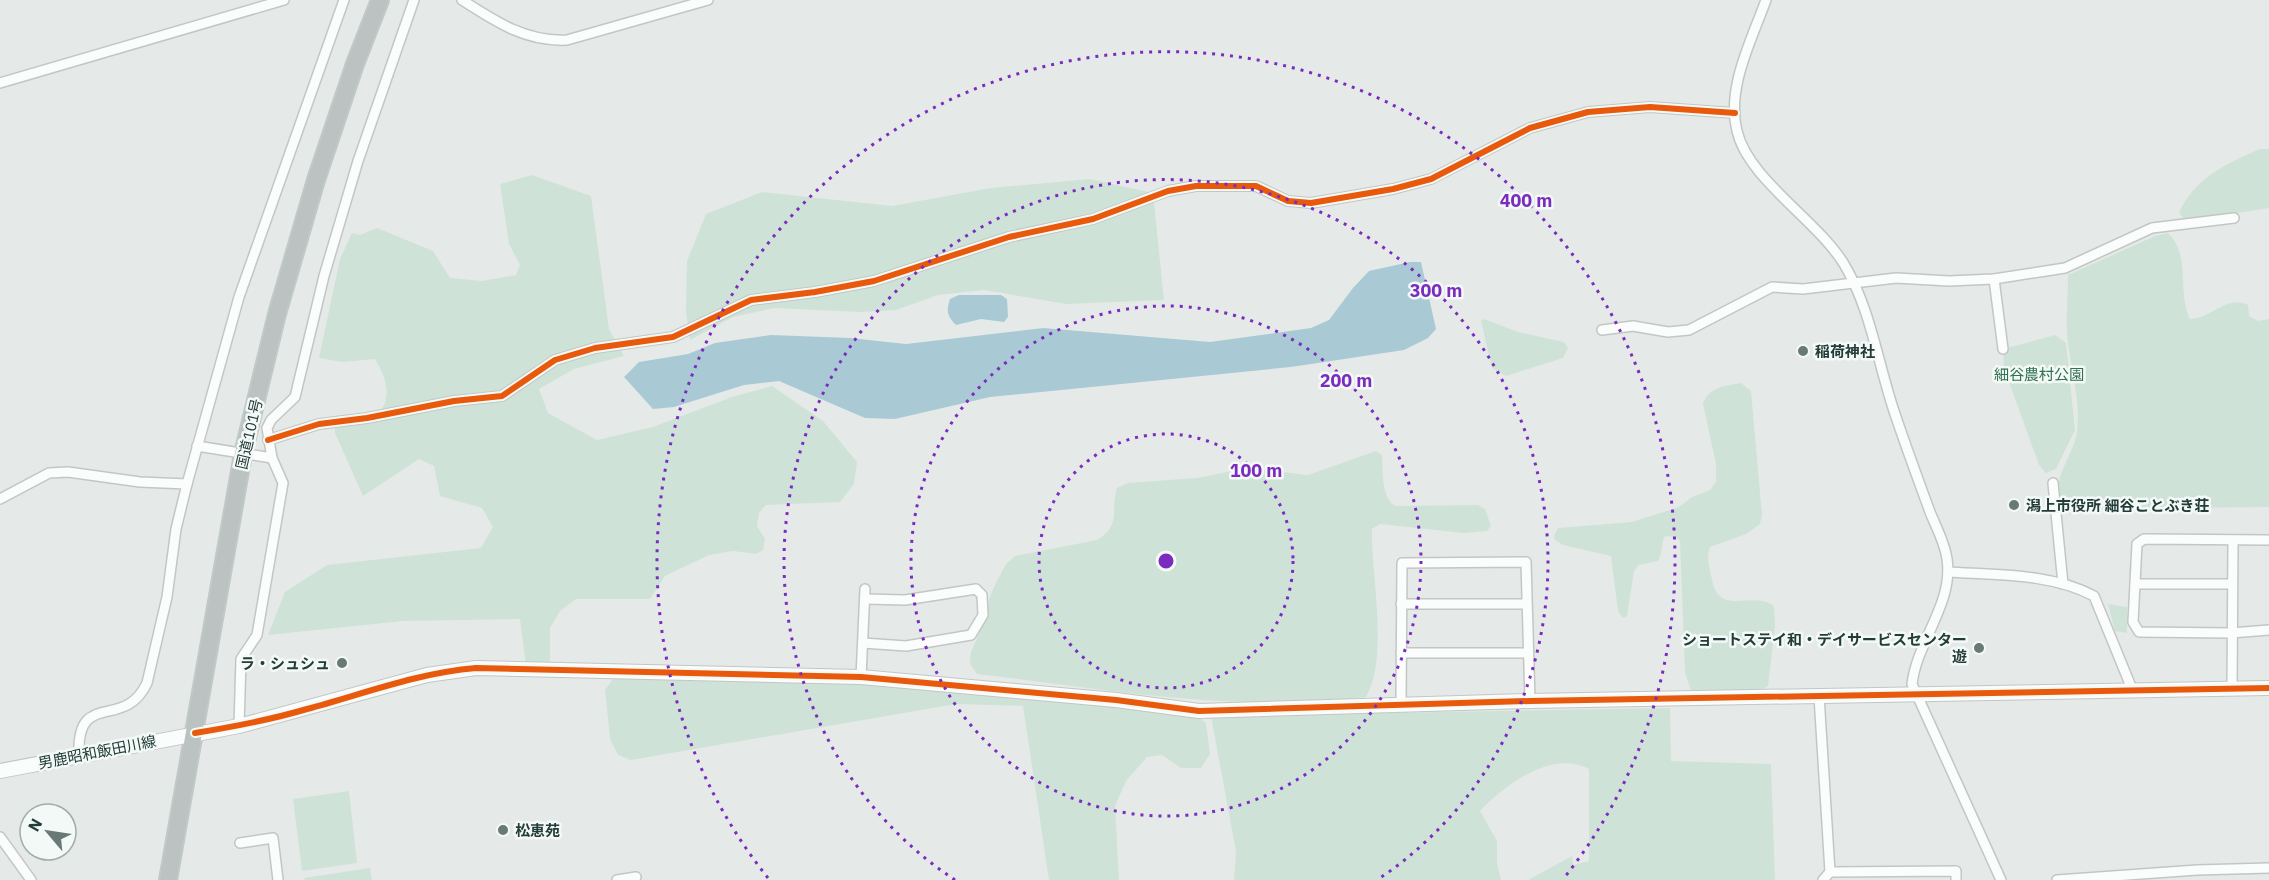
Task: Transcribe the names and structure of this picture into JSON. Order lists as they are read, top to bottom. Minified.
{"streets":{"highway":["国道101号"],"street":["男鹿昭和飯田川線"]},"crossings":[["国道101号","男鹿昭和飯田川線"]],"parks":["細谷農村公園"],"places":["稲荷神社","潟上市役所 細谷ことぶき荘","ショートステイ和・デイサービスセンター 遊","ラ・シュシュ","松恵苑"],"north":"top left","rings":["400 m","300 m","200 m","100 m"]}
